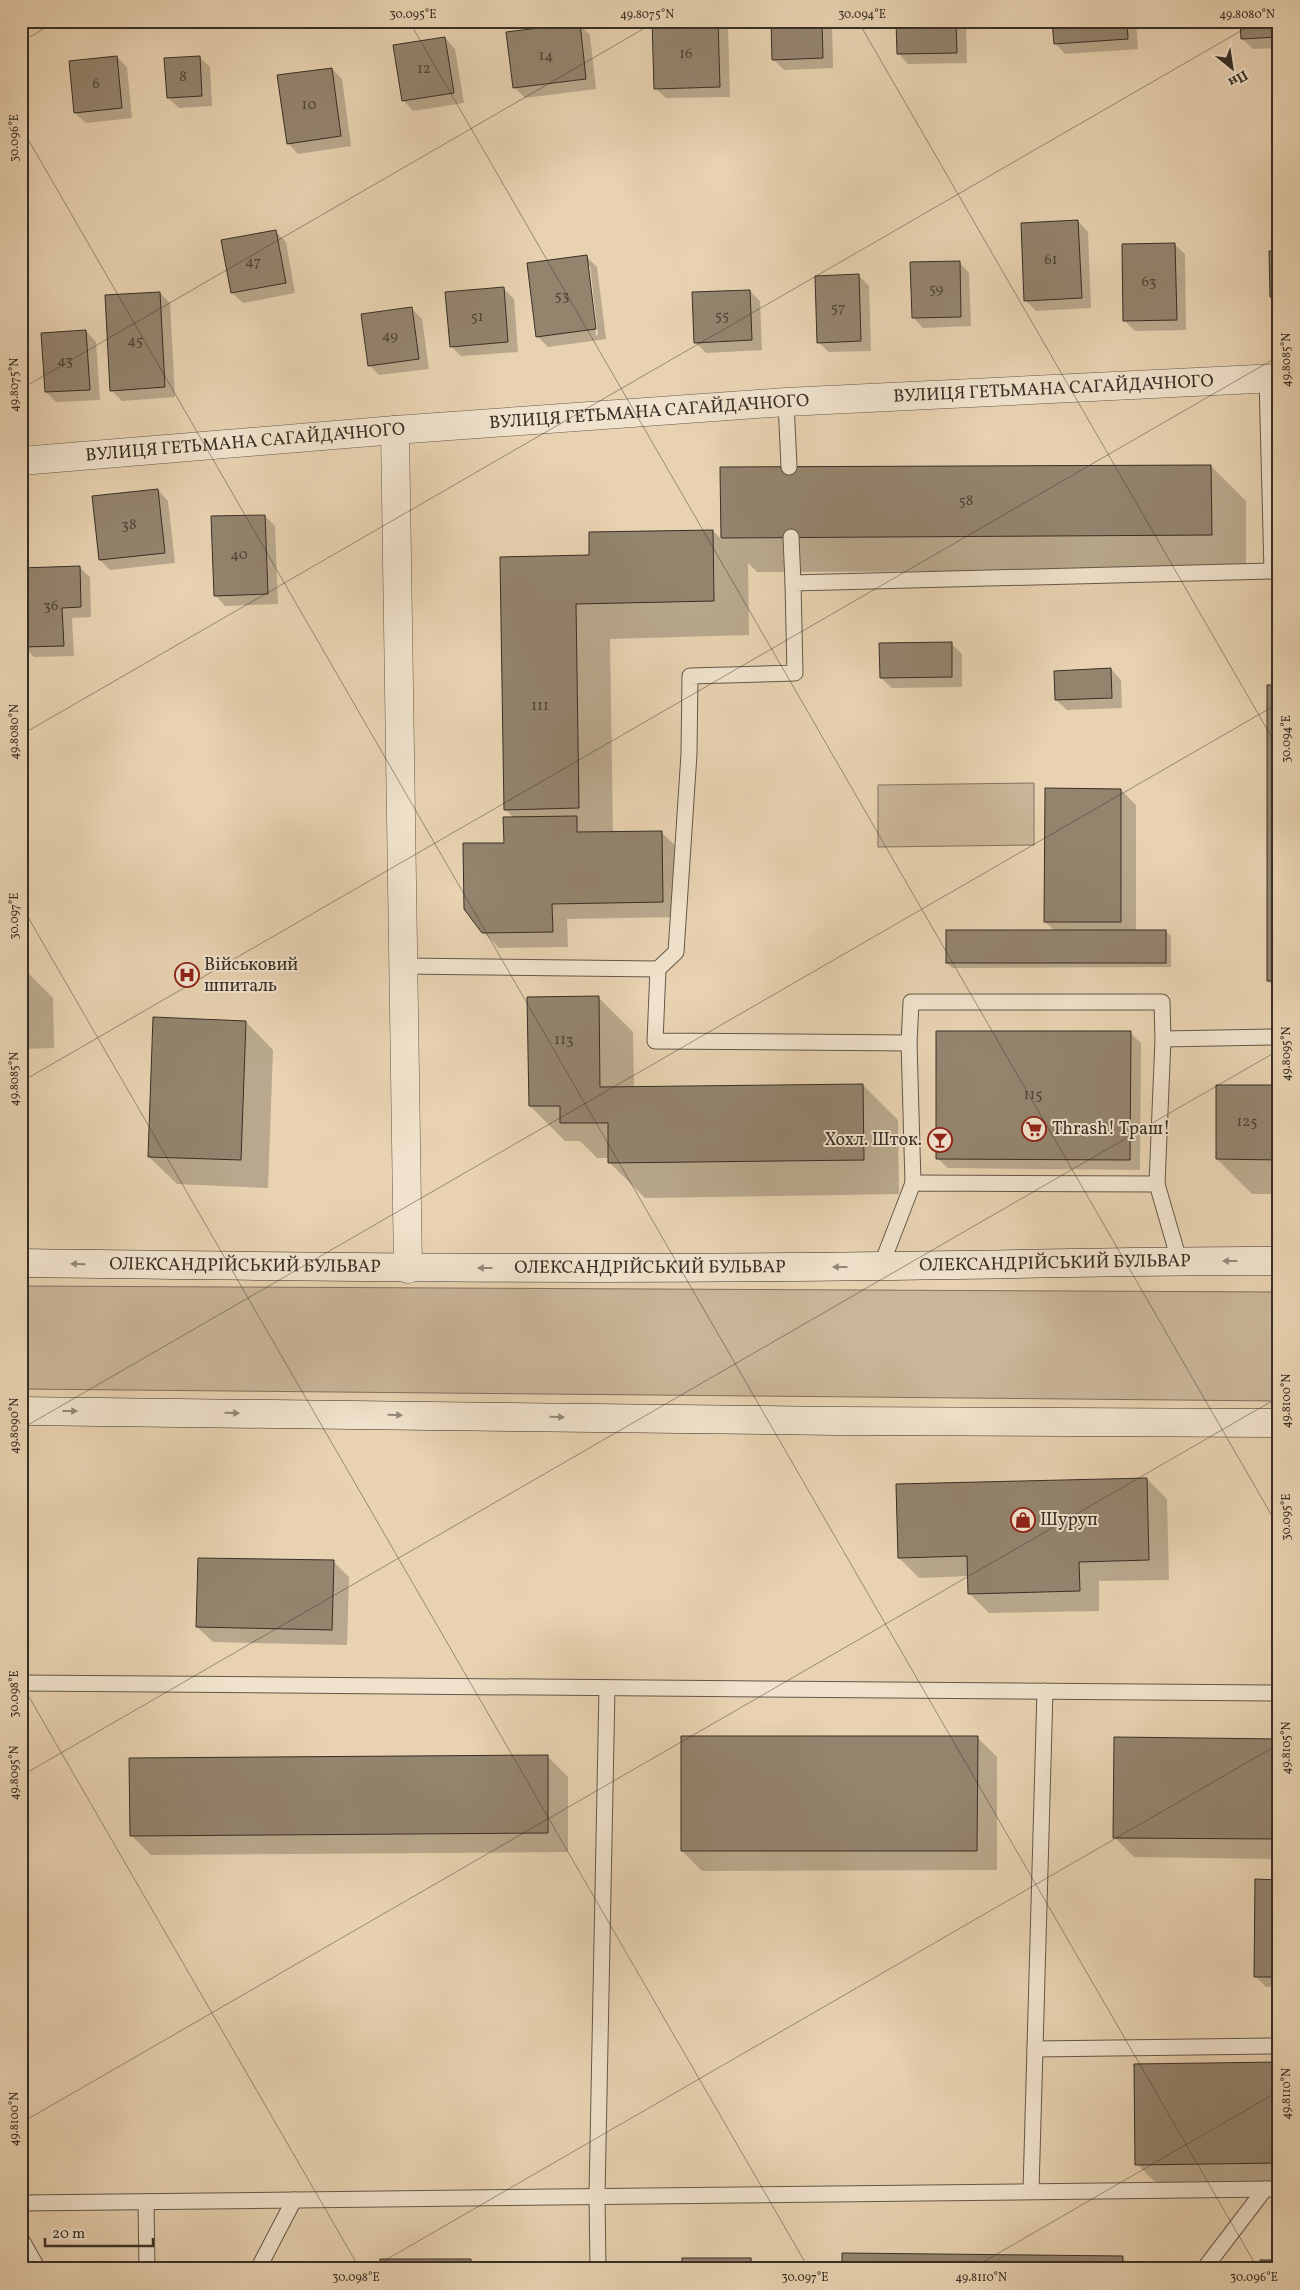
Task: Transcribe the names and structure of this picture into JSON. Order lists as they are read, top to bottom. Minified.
{"streets":{"main road":["ВУЛИЦЯ ГЕТЬМАНА САГАЙДАЧНОГО","ОЛЕКСАНДРІЙСЬКИЙ БУЛЬВАР"]},"places":{"hospital":["Військовий шпиталь"],"supermarket":["Thrash! Траш!"],"bar":["Хохл. Шток."],"shop":["Шуруп"]},"house_numbers":["16","14","12","8","6","10","61","47","63","59","53","57","55","51","49","45","43","58","38","40","36","111","113","115","125"],"scale_bar":"20 m","north":"bottom right","coordinates":["30.095°E","49.8075°N","30.094°E","49.8080°N","30.096°E","49.8085°N","30.097°E","49.8095°N","49.8100°N","49.8090°N","30.098°E","49.8105°N","49.8110°N"]}
